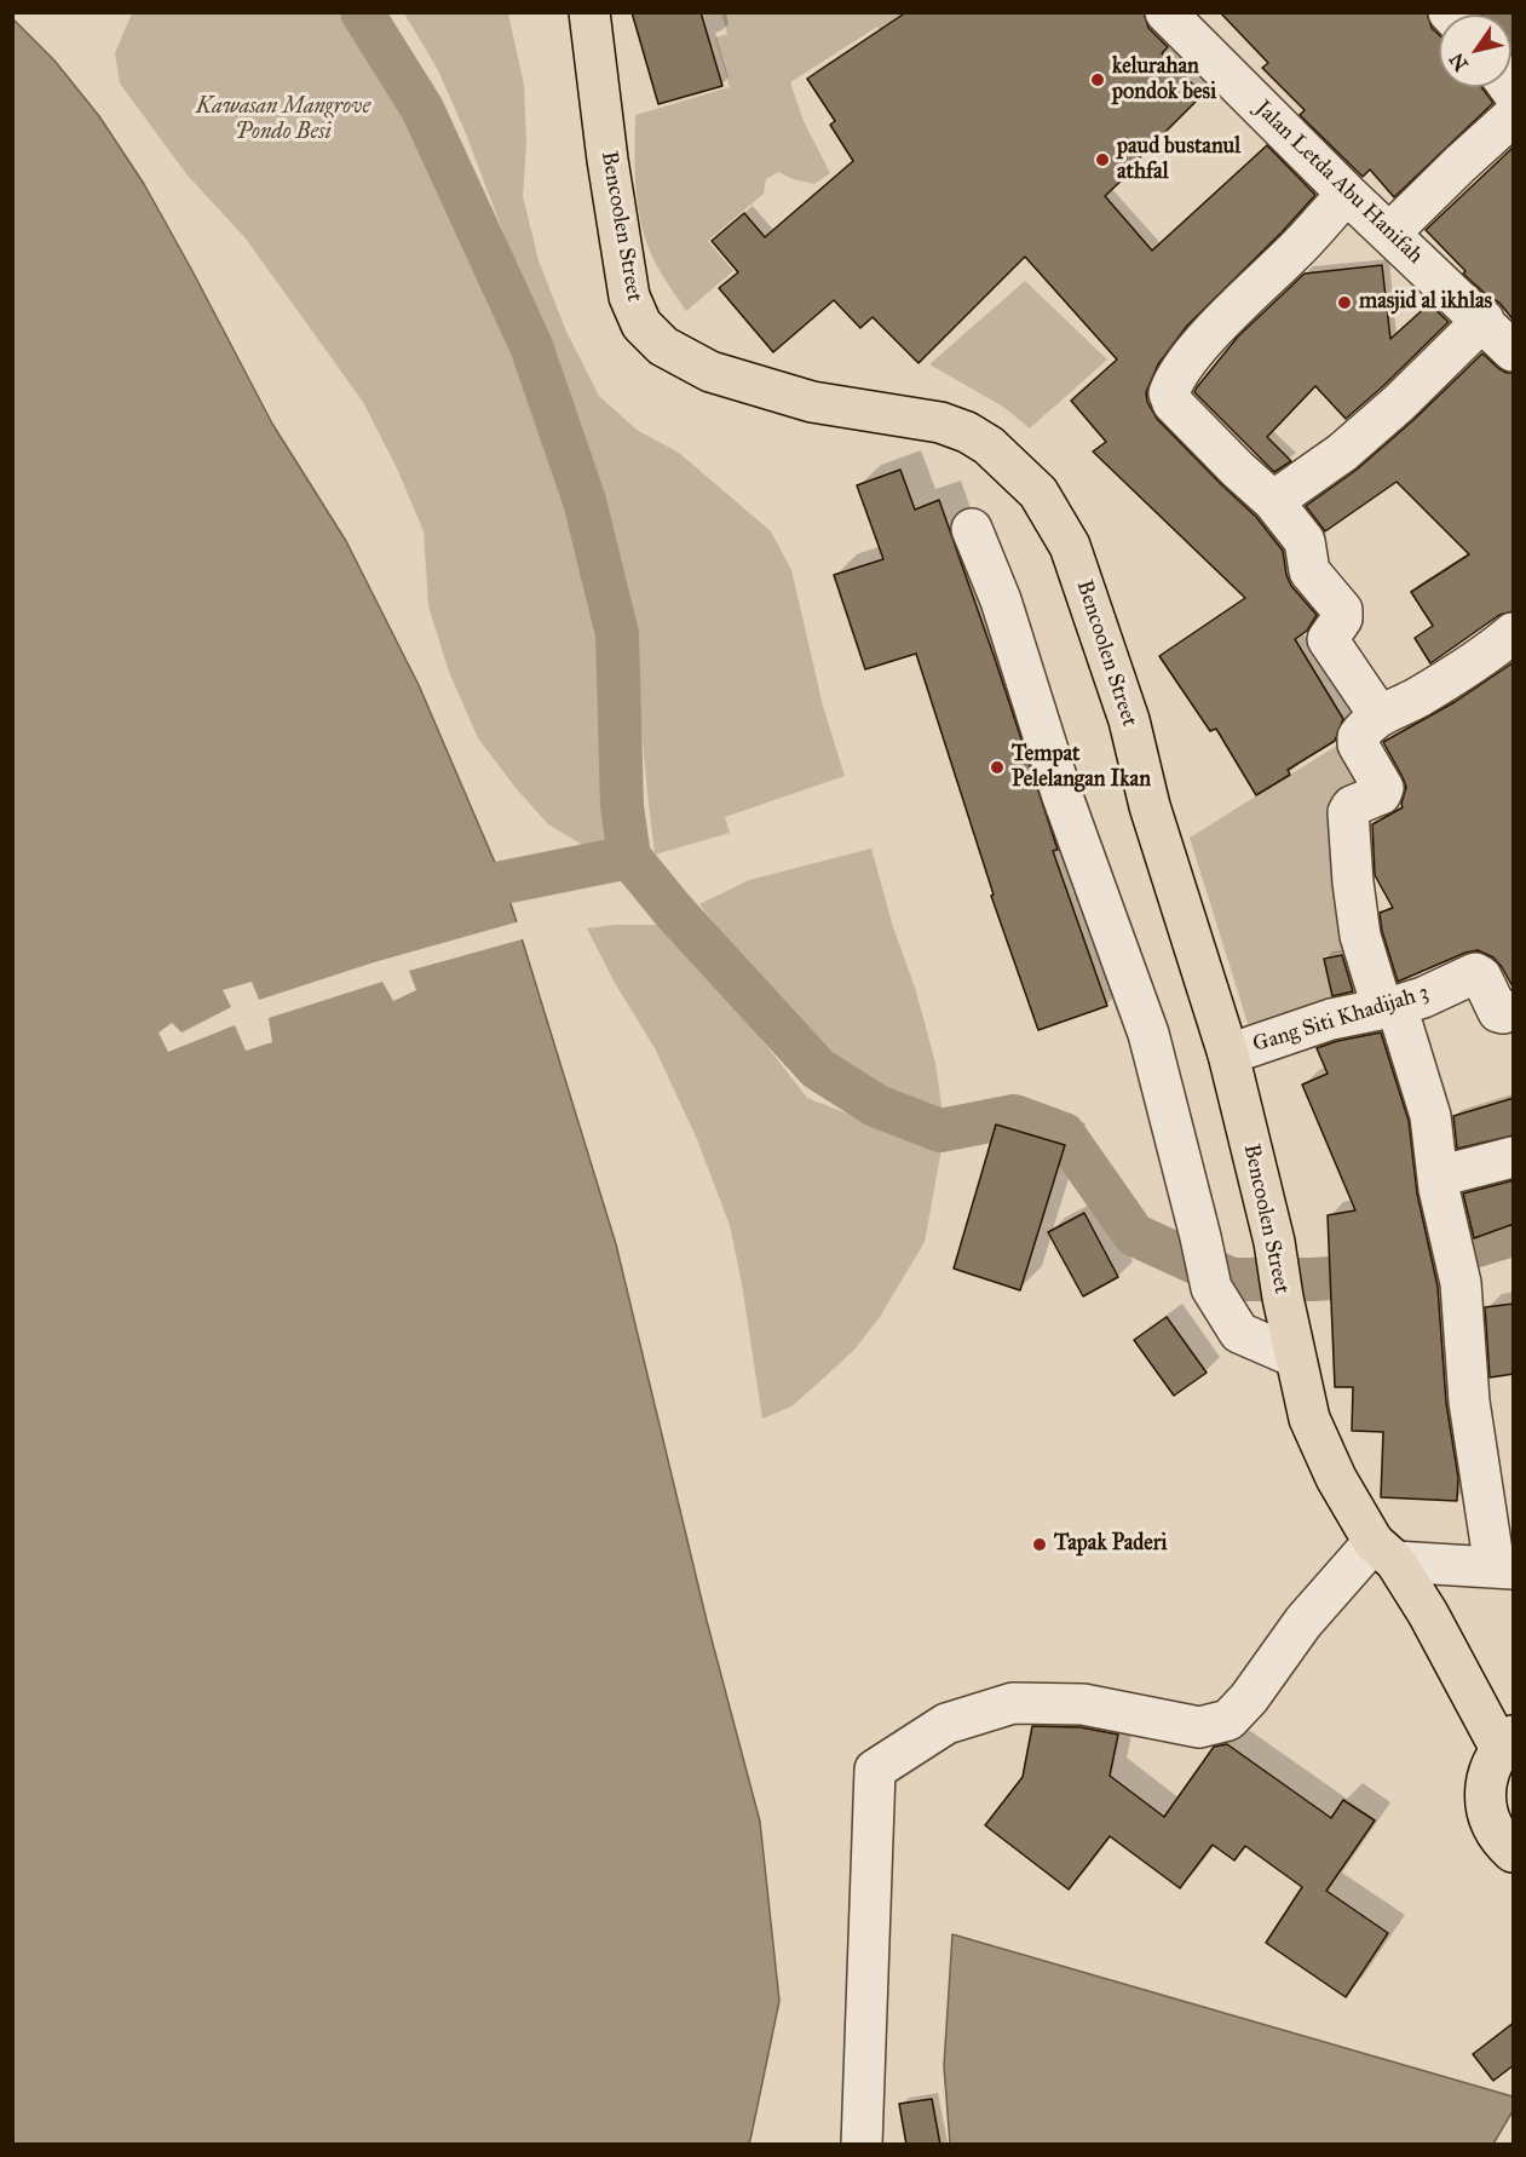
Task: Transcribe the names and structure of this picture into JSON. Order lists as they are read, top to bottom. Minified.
{"streets":{"main road":["Bencoolen Street"],"street":["Jalan Letda Abu Hanifah","Gang Siti Khadijah 3"]},"crossings":[["Bencoolen Street","Gang Siti Khadijah 3"]],"parks":["Kawasan Mangrove Pondo Besi"],"places":["kelurahan pondok besi","paud bustanul athfal","masjid al ikhlas","Tempat Pelelangan Ikan","Tapak Paderi"],"north":"bottom left"}
